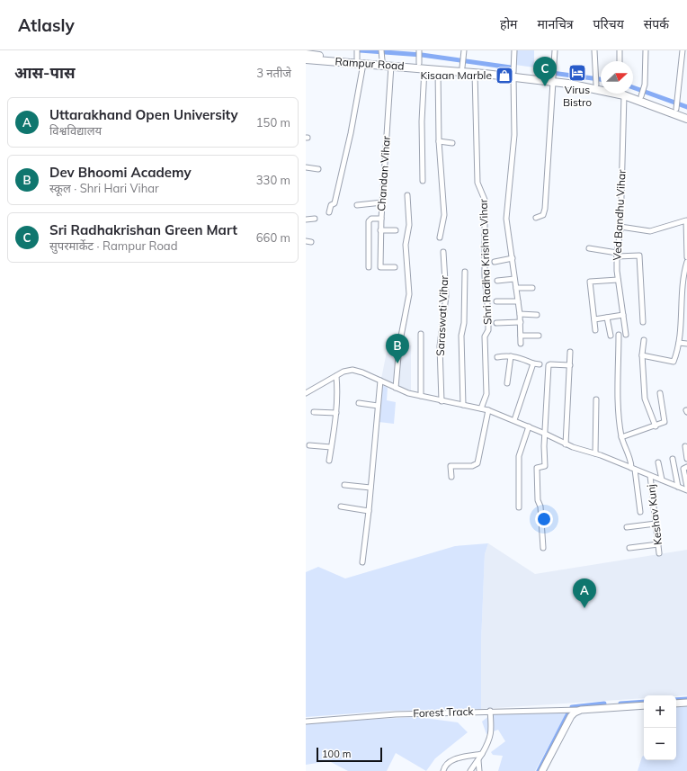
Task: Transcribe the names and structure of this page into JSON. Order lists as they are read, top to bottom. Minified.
{"streets":{"main road":["Rampur Road"],"street":["Chandan Vihar","Ved Bandhu Vihar","Shri Radha Krishna Vihar","Saraswati Vihar","Keshav Kunj","Forest Track"]},"crossings":[["Rampur Road","Chandan Vihar"],["Rampur Road","Ved Bandhu Vihar"],["Rampur Road","Shri Radha Krishna Vihar"]],"places":{"hotel":["Virus Bistro"],"shop":["Kisaan Marble"]},"scale_bar":"100 m","north":"right","page":{"header":"Atlasly","nav":["होम","मानचित्र","परिचय","संपर्क"],"heading":["आस-पास","3 नतीजे"],"pins":["C","B","A"],"list":[{"mark":"A","name":"Uttarakhand Open University","note":"विश्वविद्यालय","value":"150 m"},{"mark":"B","name":"Dev Bhoomi Academy","note":"स्कूल · Shri Hari Vihar","value":"330 m"},{"mark":"C","name":"Sri Radhakrishan Green Mart","note":"सुपरमार्केट · Rampur Road","value":"660 m"}],"map_buttons":["+","−"],"scale":"100 m"}}
